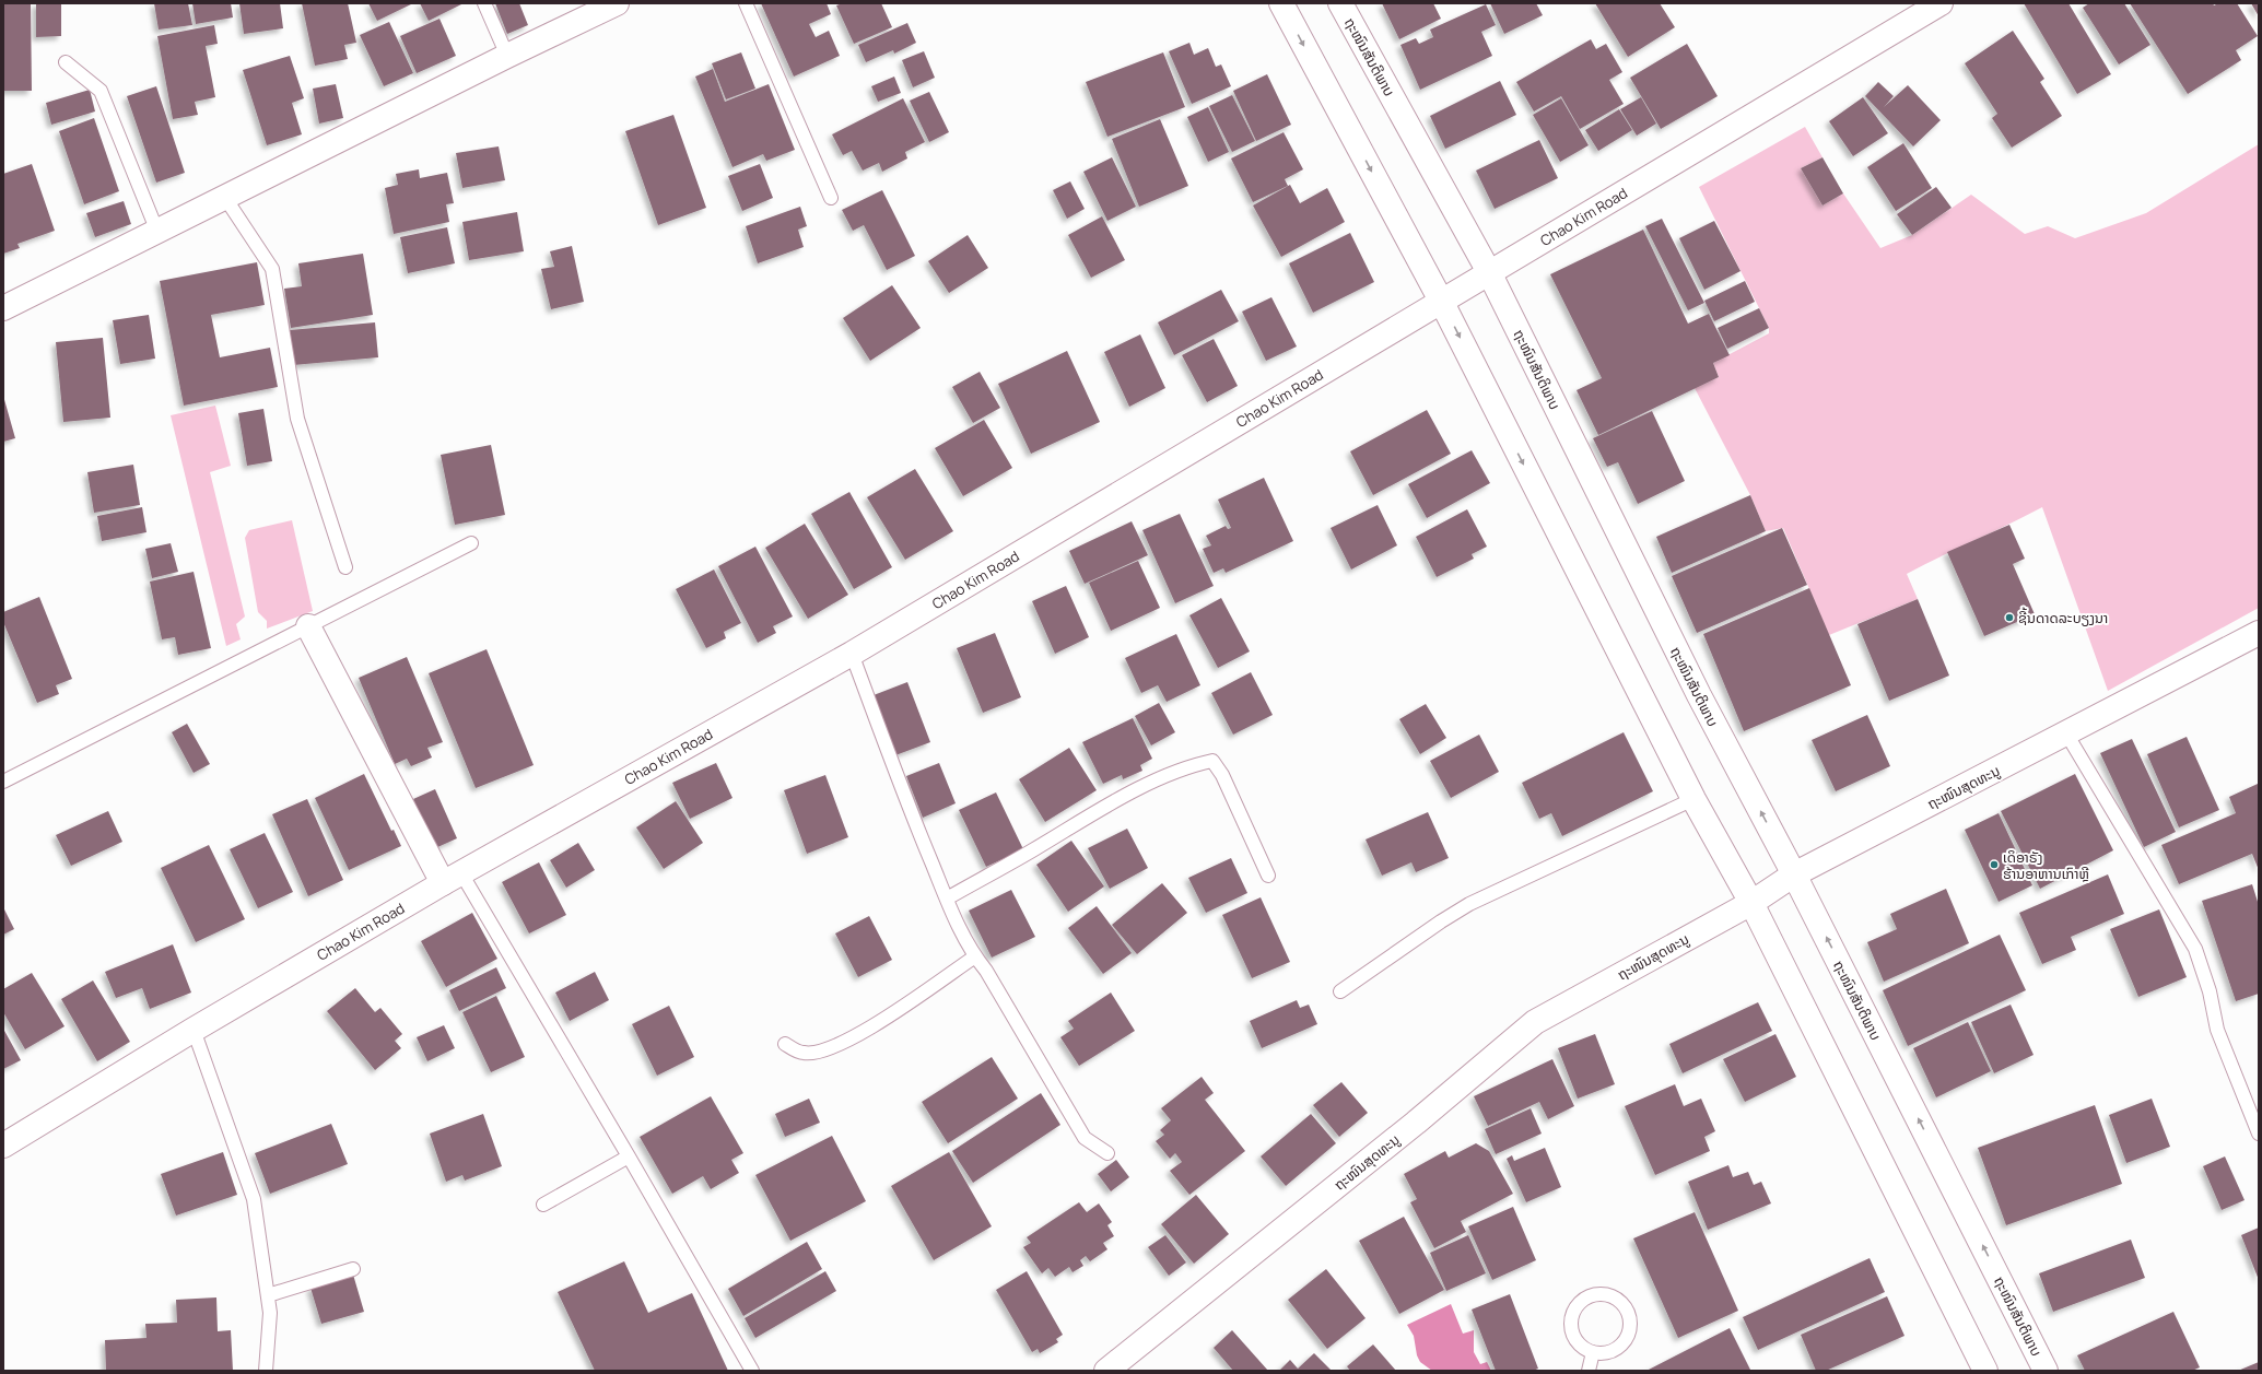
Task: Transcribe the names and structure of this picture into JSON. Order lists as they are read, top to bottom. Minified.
{"streets":{"street":["ຖະໜົນສັນຕິພາບ","Chao Kim Road","ຖະໜົນສຸດທະນູ"]},"crossings":[["ຖະໜົນສັນຕິພາບ","Chao Kim Road"],["ຖະໜົນສັນຕິພາບ","ຖະໜົນສຸດທະນູ"]],"places":["ຊີ້ນດາດລະບຽງນາ","ເດິອາຣັງ ຮ້ານອາຫານເກົາຫຼີ"]}
